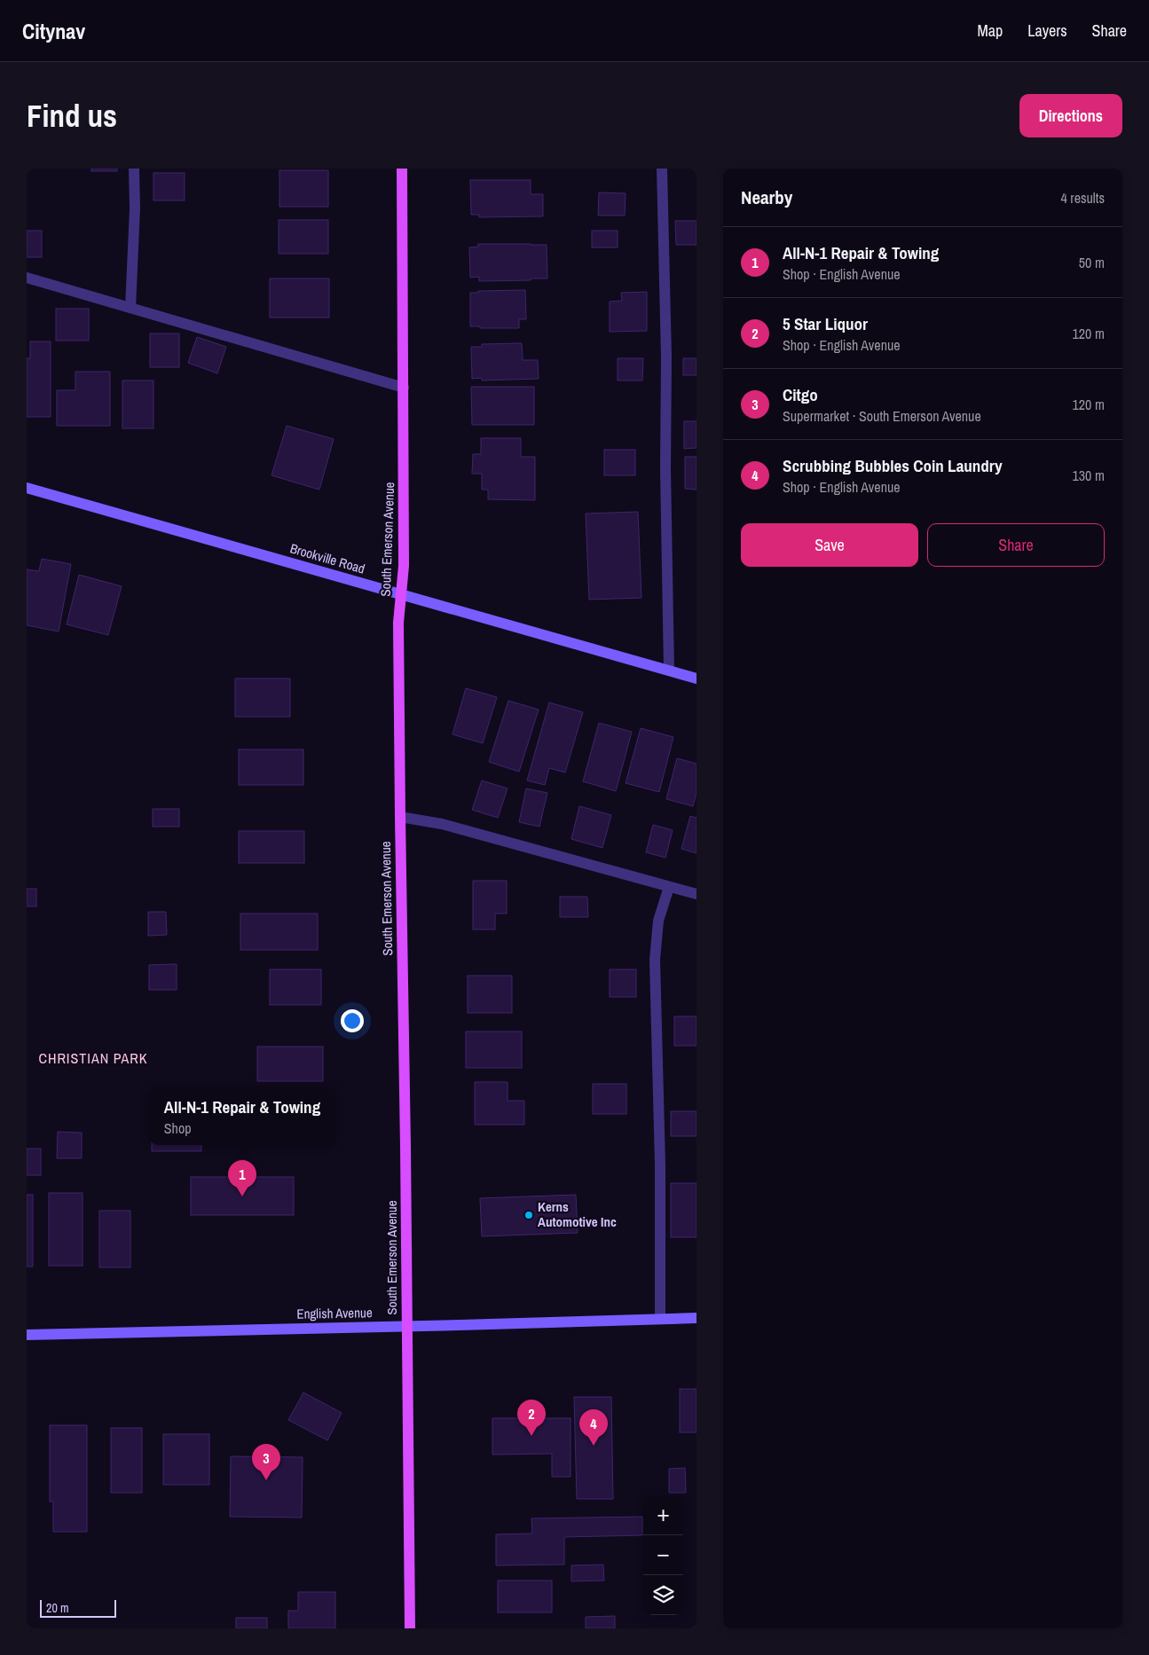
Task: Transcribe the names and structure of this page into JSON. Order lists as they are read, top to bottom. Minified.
{"streets":{"main road":["South Emerson Avenue"],"street":["Brookville Road","English Avenue"]},"crossings":[["South Emerson Avenue","Brookville Road"],["South Emerson Avenue","English Avenue"]],"districts":["CHRISTIAN PARK"],"places":["Kerns Automotive Inc"],"scale_bar":"20 m","page":{"header":"Citynav","nav":["Map","Layers","Share"],"buttons":["Directions",["Save","Share"]],"title":"Find us","heading":["Nearby","4 results"],"list":[{"mark":"1","name":"All-N-1 Repair & Towing","note":"Shop · English Avenue","value":"50 m"},{"mark":"2","name":"5 Star Liquor","note":"Shop · English Avenue","value":"120 m"},{"mark":"3","name":"Citgo","note":"Supermarket · South Emerson Avenue","value":"120 m"},{"mark":"4","name":"Scrubbing Bubbles Coin Laundry","note":"Shop · English Avenue","value":"130 m"}],"popup":["All-N-1 Repair & Towing","Shop"],"pins":["1","2","4","3"],"map_buttons":["+","−"],"scale":"20 m"}}
